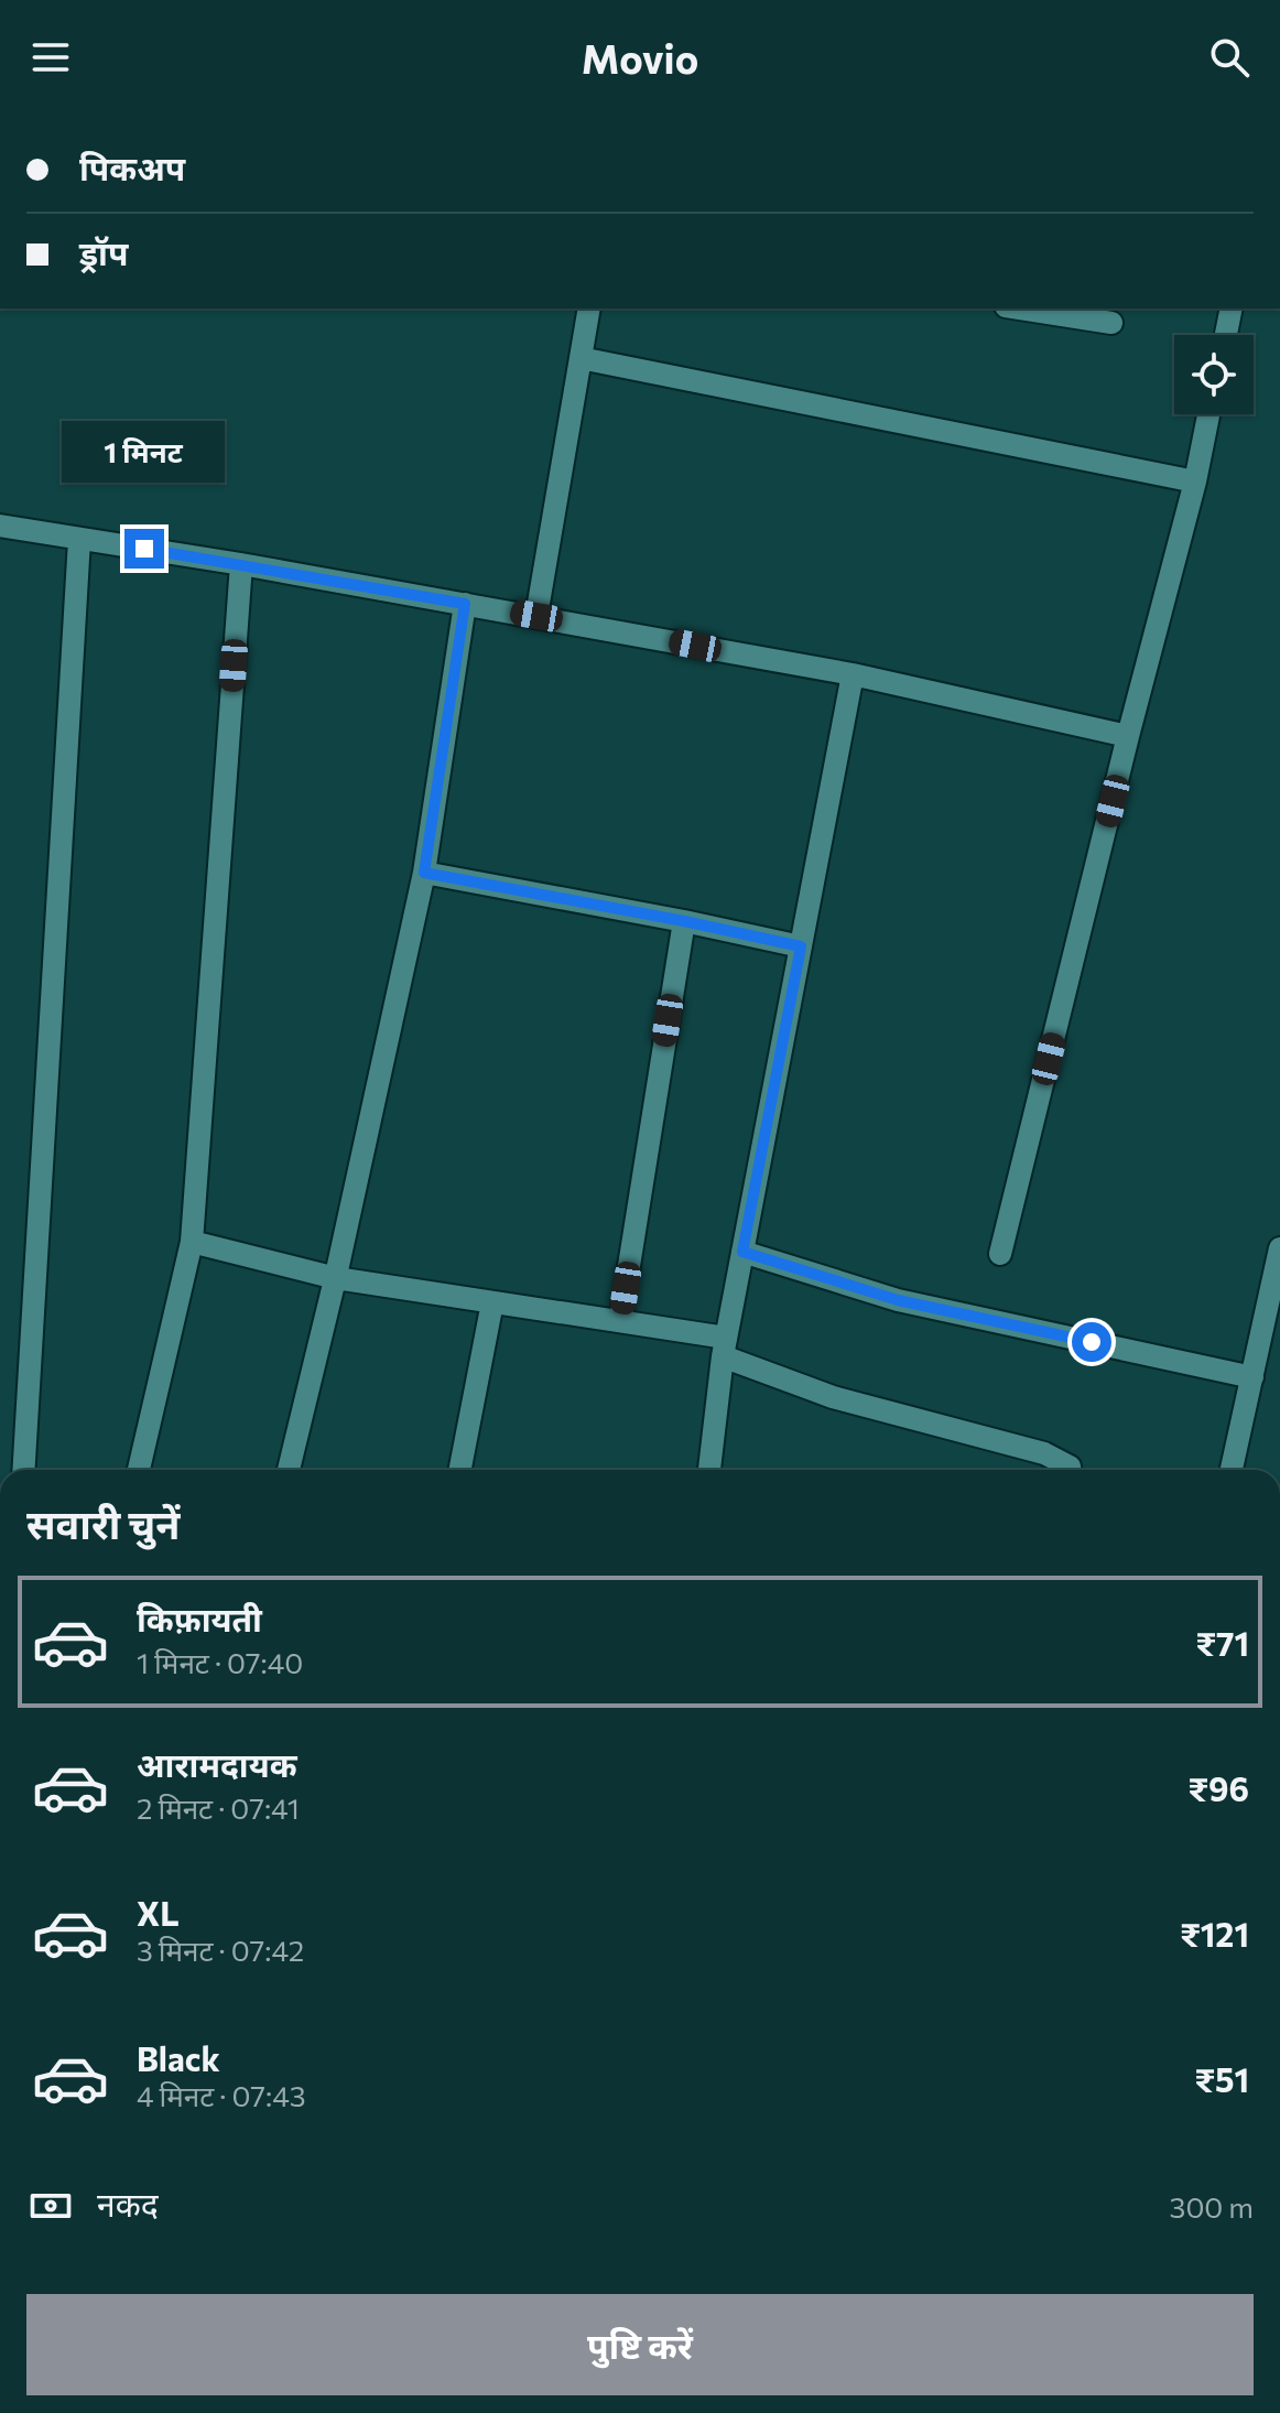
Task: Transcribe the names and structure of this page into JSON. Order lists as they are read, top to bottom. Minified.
{"page":{"header":"Movio","banner":["पिकअप","ड्रॉप"],"bubble":"1 मिनट","heading":"सवारी चुनें","list":[{"name":"किफ़ायती","note":"1 मिनट · 07:40","value":"₹71"},{"name":"आरामदायक","note":"2 मिनट · 07:41","value":"₹96"},{"name":"XL","note":"3 मिनट · 07:42","value":"₹121"},{"name":"Black","note":"4 मिनट · 07:43","value":"₹51"}],"pay":["नकद","300 m"],"buttons":"पुष्टि करें"}}
